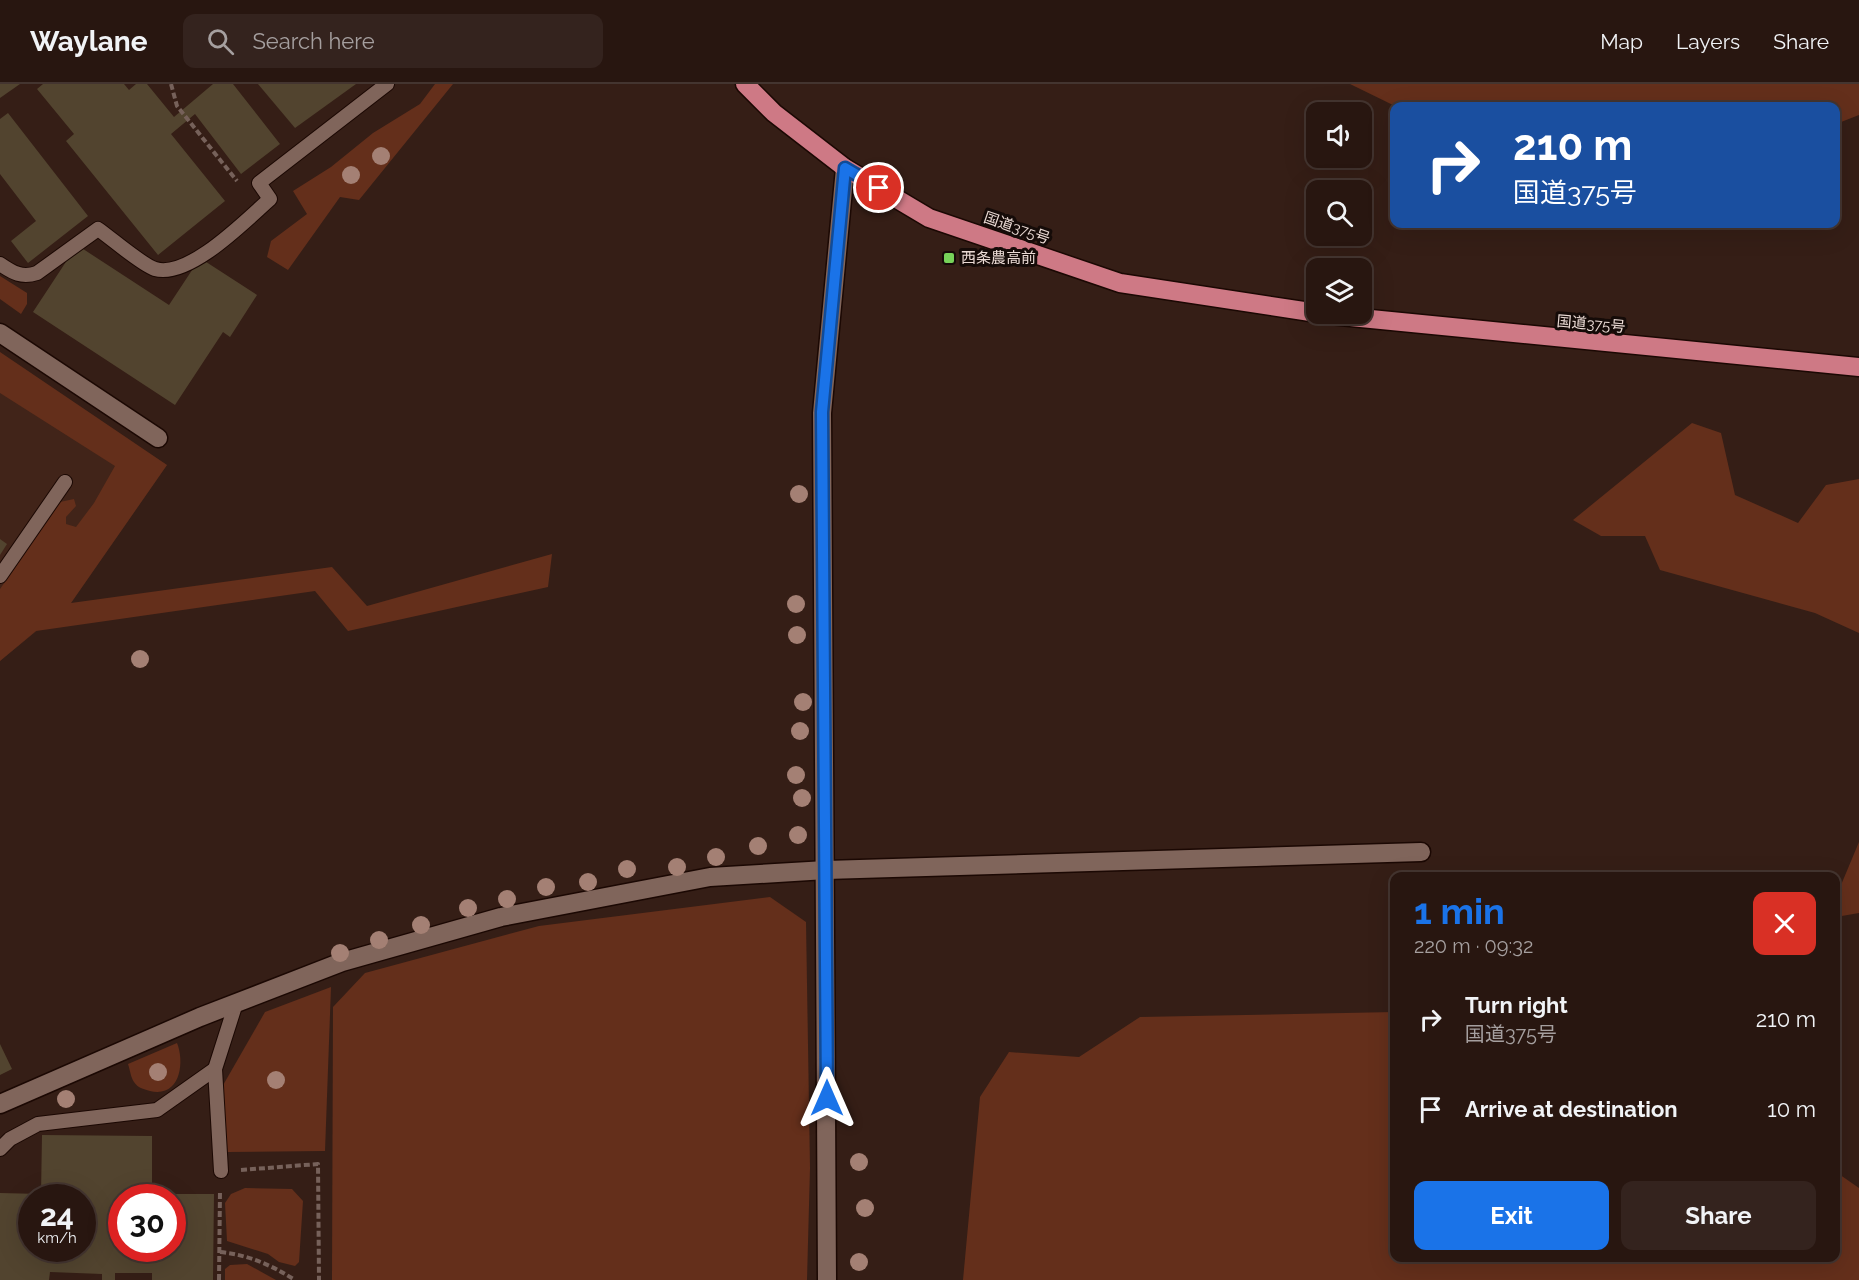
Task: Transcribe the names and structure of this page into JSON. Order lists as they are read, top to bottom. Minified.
{"streets":{"highway":["国道375号"]},"places":{"transit":["西条農高前"]},"page":{"header":"Waylane","search":"Search here","nav":["Map","Layers","Share"],"turn":["210 m","国道375号"],"heading":["1 min","220 m · 09:32"],"list":[{"name":"Turn right","note":"国道375号","value":"210 m"},{"name":"Arrive at destination","value":"10 m"}],"buttons":["Exit","Share"],"speed":"24 km/h","limit":"30"}}
